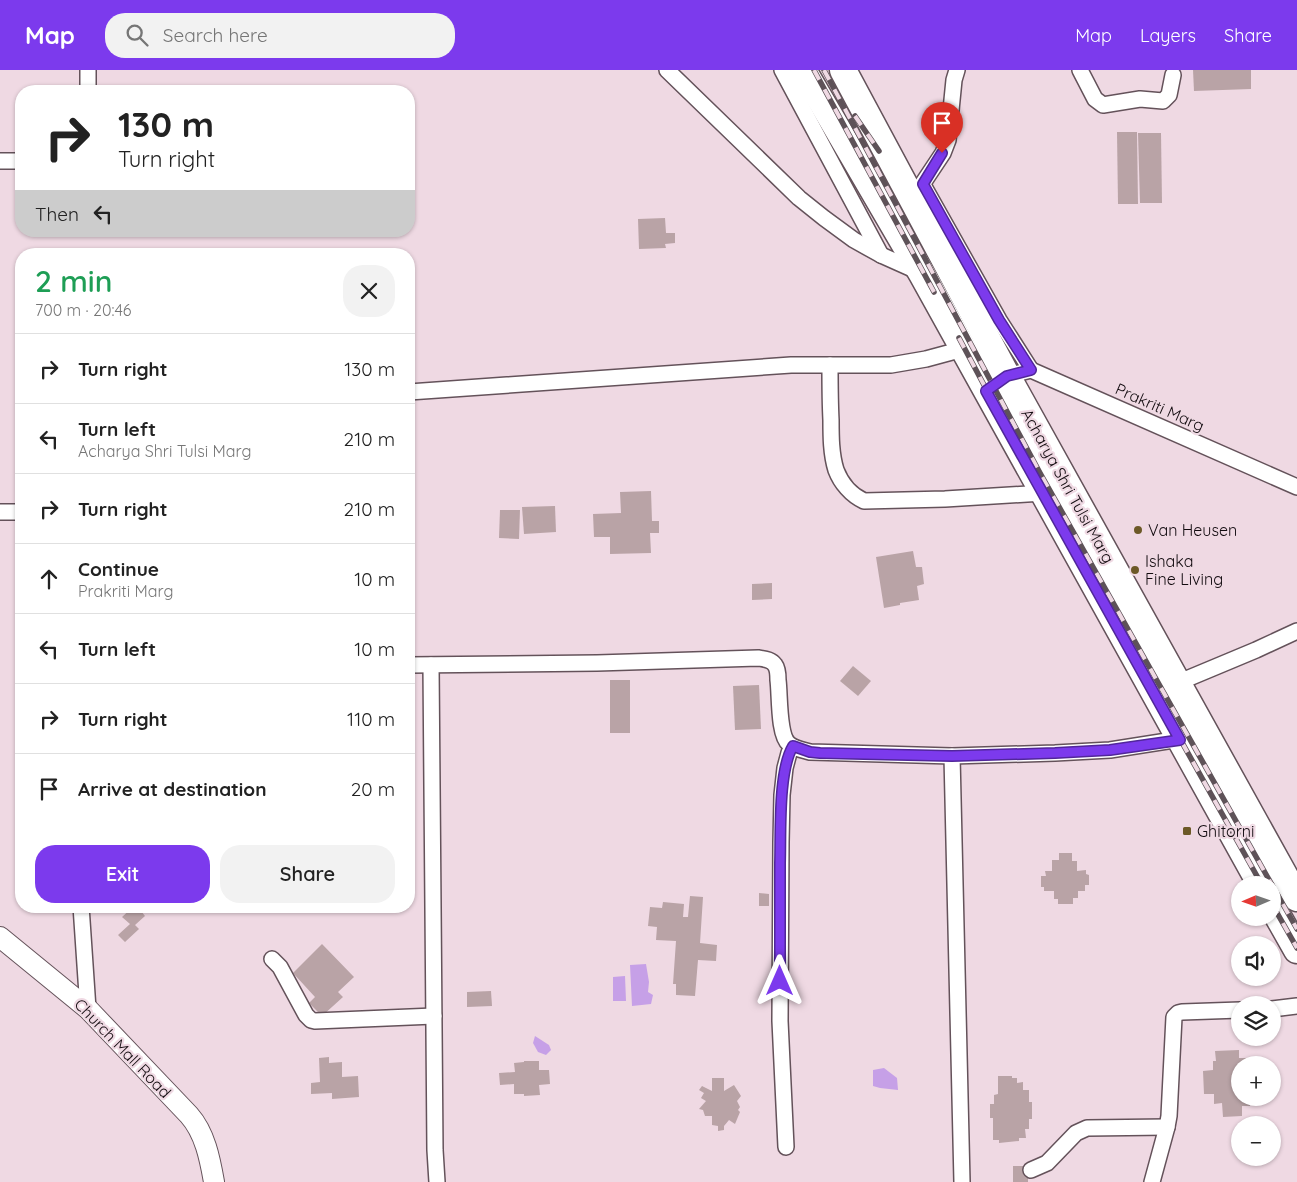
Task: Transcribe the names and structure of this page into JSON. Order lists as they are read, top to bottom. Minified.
{"streets":{"highway":["Acharya Shri Tulsi Marg"],"street":["Prakriti Marg","Church Mall Road"]},"crossings":[["Prakriti Marg","Acharya Shri Tulsi Marg"]],"places":{"other":["Van Heusen","Ishaka Fine Living"],"transit":["Ghitorni"]},"north":"left","page":{"header":"Map","search":"Search here","nav":["Map","Layers","Share"],"turn":["130 m","Turn right"],"then":"Then","heading":["2 min","700 m · 20:46"],"list":[{"name":"Turn right","value":"130 m"},{"name":"Turn left","note":"Acharya Shri Tulsi Marg","value":"210 m"},{"name":"Turn right","value":"210 m"},{"name":"Continue","note":"Prakriti Marg","value":"10 m"},{"name":"Turn left","value":"10 m"},{"name":"Turn right","value":"110 m"},{"name":"Arrive at destination","value":"20 m"}],"buttons":["Exit","Share"],"map_buttons":["+","−"]}}
